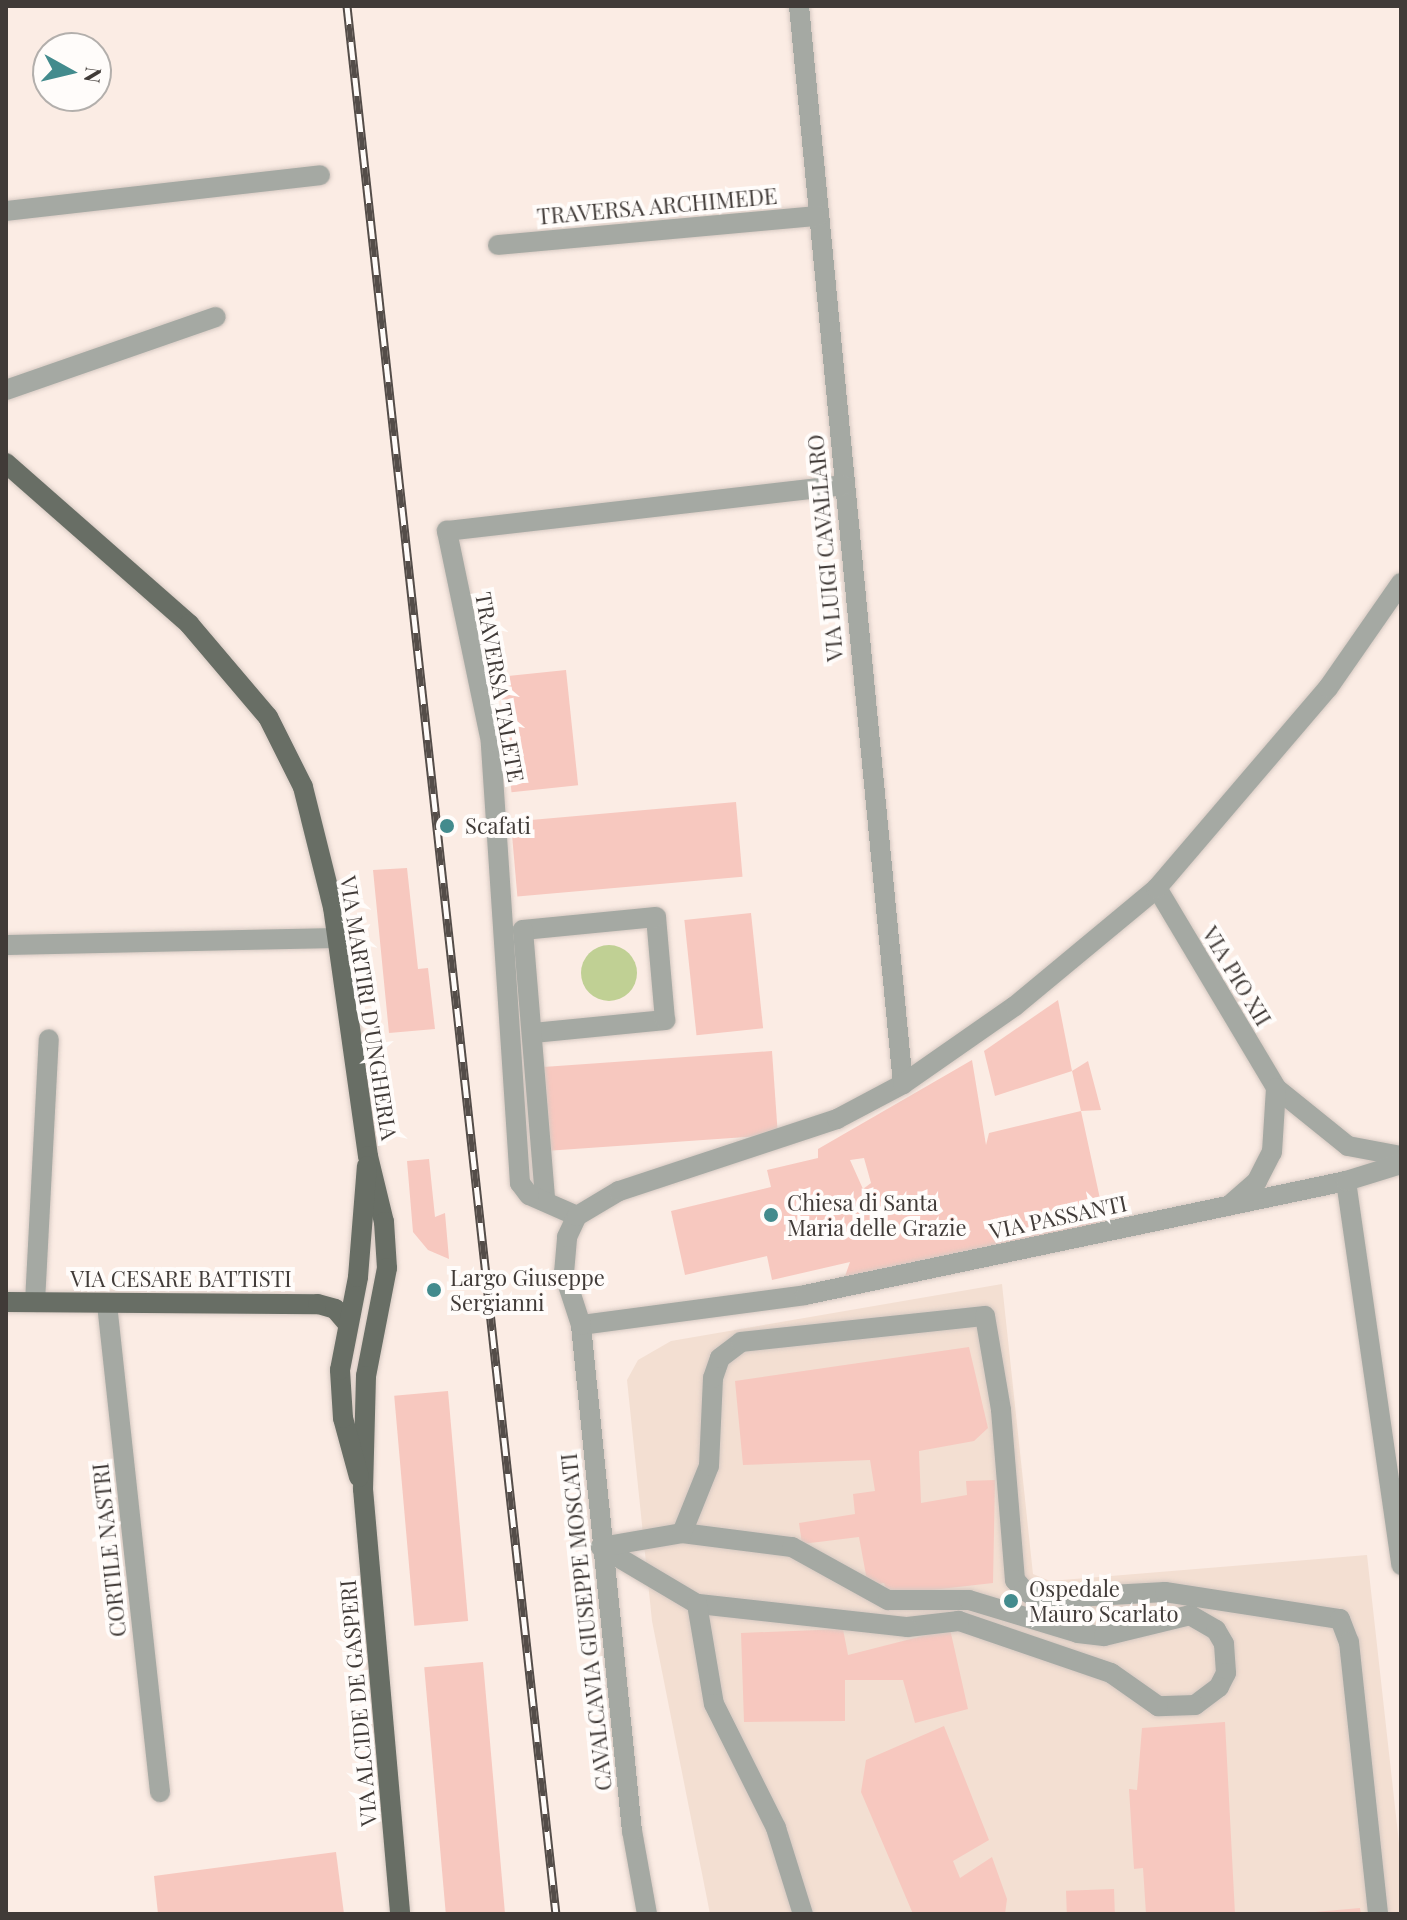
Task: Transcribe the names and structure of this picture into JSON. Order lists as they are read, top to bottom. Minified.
{"streets":{"main road":["VIA MARTIRI D'UNGHERIA","VIA CESARE BATTISTI","VIA ALCIDE DE GASPERI"],"street":["TRAVERSA ARCHIMEDE","VIA LUIGI CAVALLARO","TRAVERSA TALETE","VIA PIO XII","VIA PASSANTI","CORTILE NASTRI","CAVALCAVIA GIUSEPPE MOSCATI"]},"crossings":[["TRAVERSA ARCHIMEDE","VIA LUIGI CAVALLARO"],["VIA LUIGI CAVALLARO","TRAVERSA TALETE"],["TRAVERSA TALETE","CAVALCAVIA GIUSEPPE MOSCATI"],["VIA MARTIRI D'UNGHERIA","VIA CESARE BATTISTI"],["VIA MARTIRI D'UNGHERIA","VIA ALCIDE DE GASPERI"],["VIA PASSANTI","CAVALCAVIA GIUSEPPE MOSCATI"],["VIA CESARE BATTISTI","CORTILE NASTRI"],["VIA CESARE BATTISTI","VIA ALCIDE DE GASPERI"]],"places":["Scafati","Chiesa di Santa Maria delle Grazie","Largo Giuseppe Sergianni","Ospedale Mauro Scarlato"],"north":"right"}
